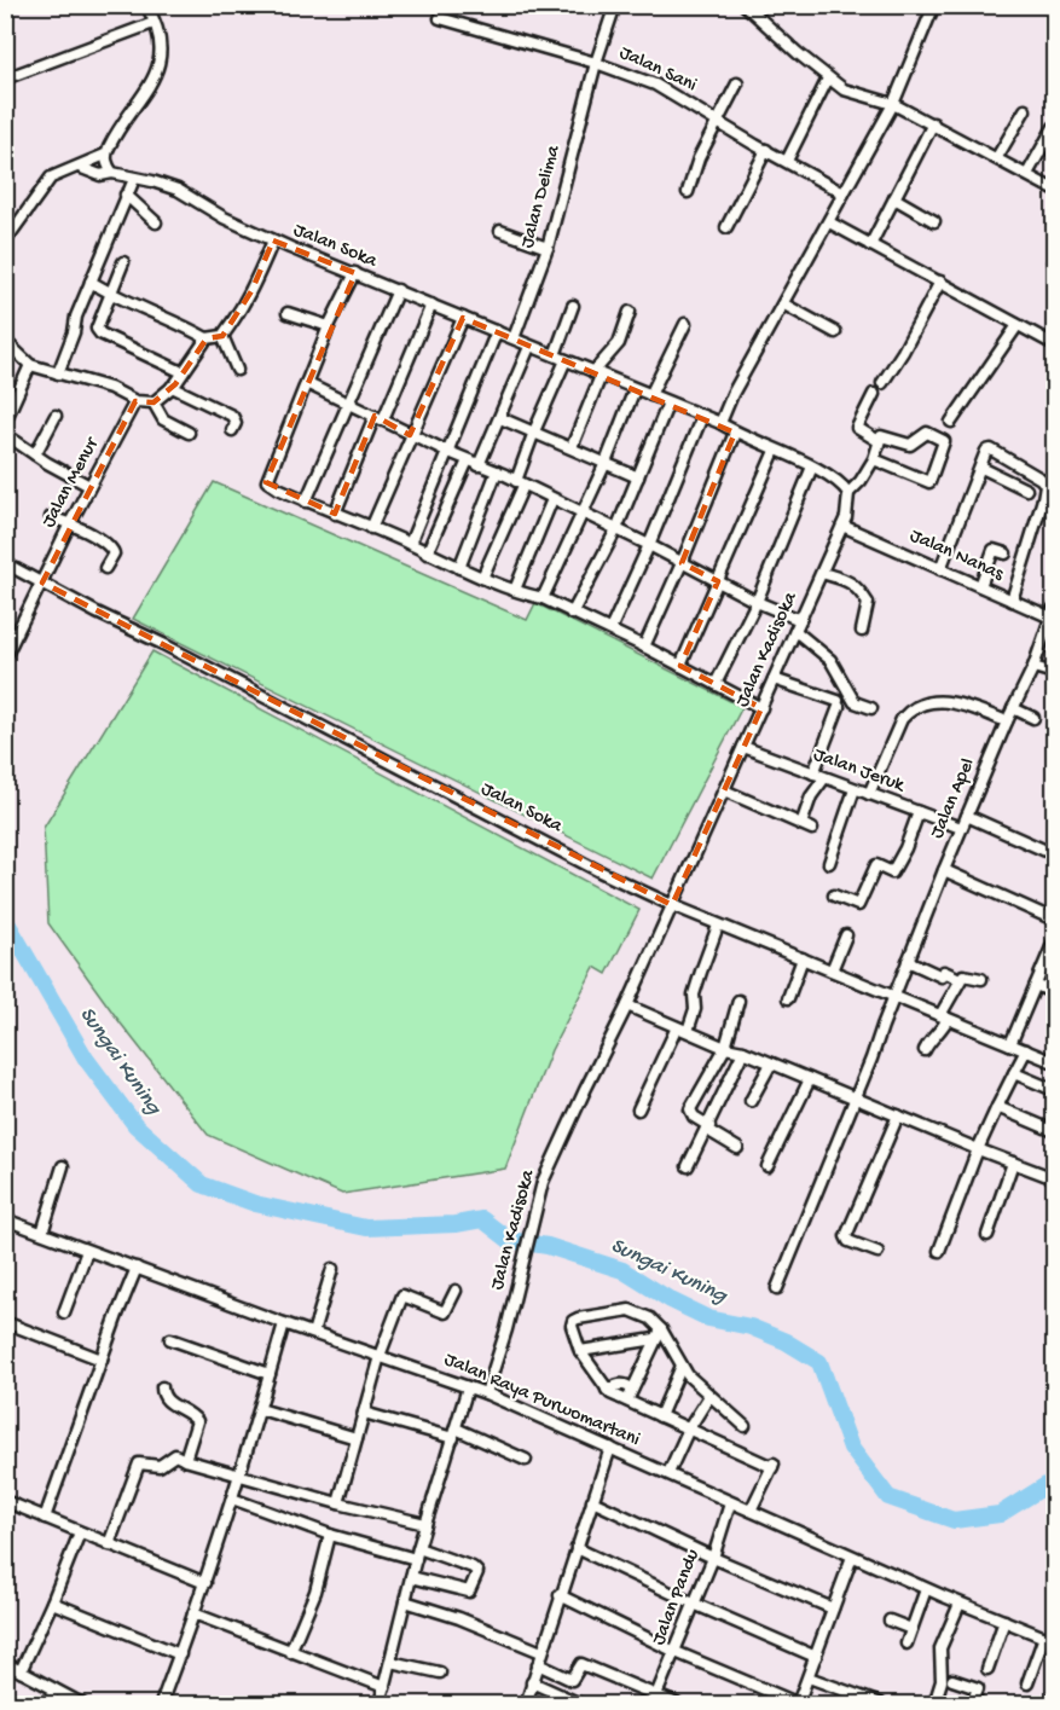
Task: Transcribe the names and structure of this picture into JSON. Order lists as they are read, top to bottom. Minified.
{"streets":{"street":["Jalan Sani","Jalan Delima","Jalan Soka","Jalan Menur","Jalan Nanas","Jalan Kadisoka","Jalan Jeruk","Jalan Apel","Jalan Raya Purwomartani","Jalan Pandu"]},"crossings":[["Jalan Sani","Jalan Delima"],["Jalan Delima","Jalan Soka"],["Jalan Soka","Jalan Menur"],["Jalan Soka","Jalan Kadisoka"],["Jalan Soka","Jalan Apel"],["Jalan Nanas","Jalan Kadisoka"],["Jalan Nanas","Jalan Apel"],["Jalan Kadisoka","Jalan Jeruk"],["Jalan Kadisoka","Jalan Raya Purwomartani"],["Jalan Jeruk","Jalan Apel"],["Jalan Raya Purwomartani","Jalan Pandu"]],"water":["Sungai Kuning"]}
